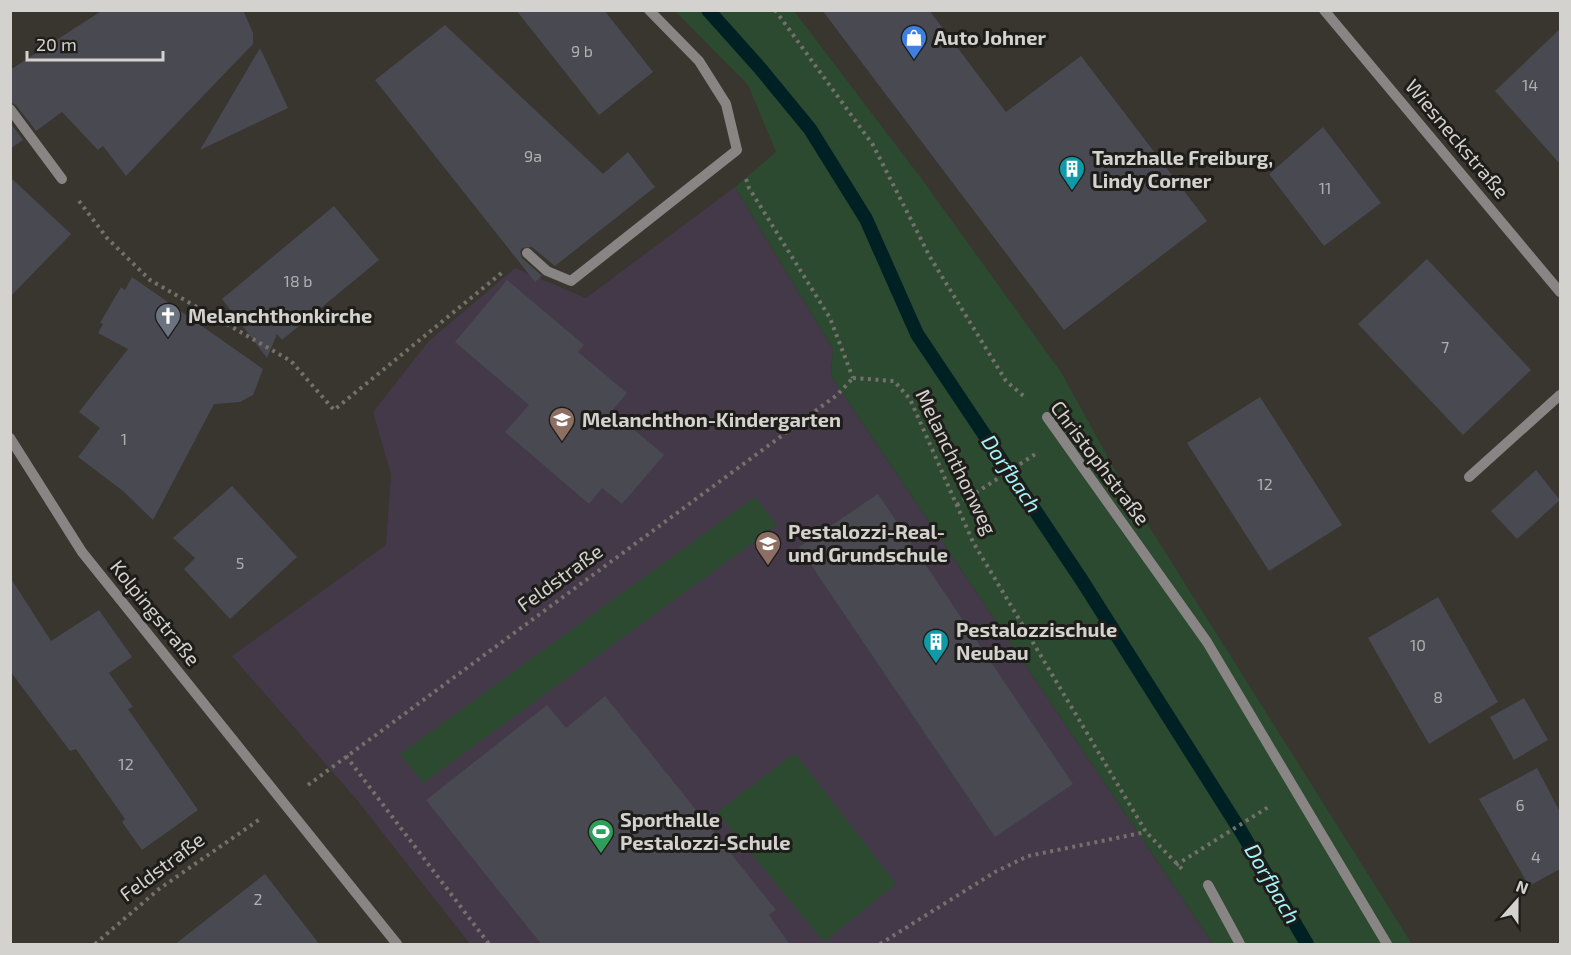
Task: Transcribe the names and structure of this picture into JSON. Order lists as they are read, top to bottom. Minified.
{"streets":{"street":["Wiesneckstraße","Christophstraße","Kolpingstraße"],"path":["Melanchthonweg","Feldstraße"]},"crossings":[["Melanchthonweg","Feldstraße"],["Feldstraße","Kolpingstraße"]],"water":["Dorfbach"],"places":{"shop":["Auto Johner"],"building":["Tanzhalle Freiburg, Lindy Corner","Pestalozzischule Neubau"],"church":["Melanchthonkirche"],"school or university":["Melanchthon-Kindergarten","Pestalozzi-Real- und Grundschule"],"sports":["Sporthalle Pestalozzi-Schule"]},"house_numbers":["9 b","14","9a","11","18 b","7","1","12","5","10","8","12","6","4","2"],"scale_bar":"20 m","north":"top"}
